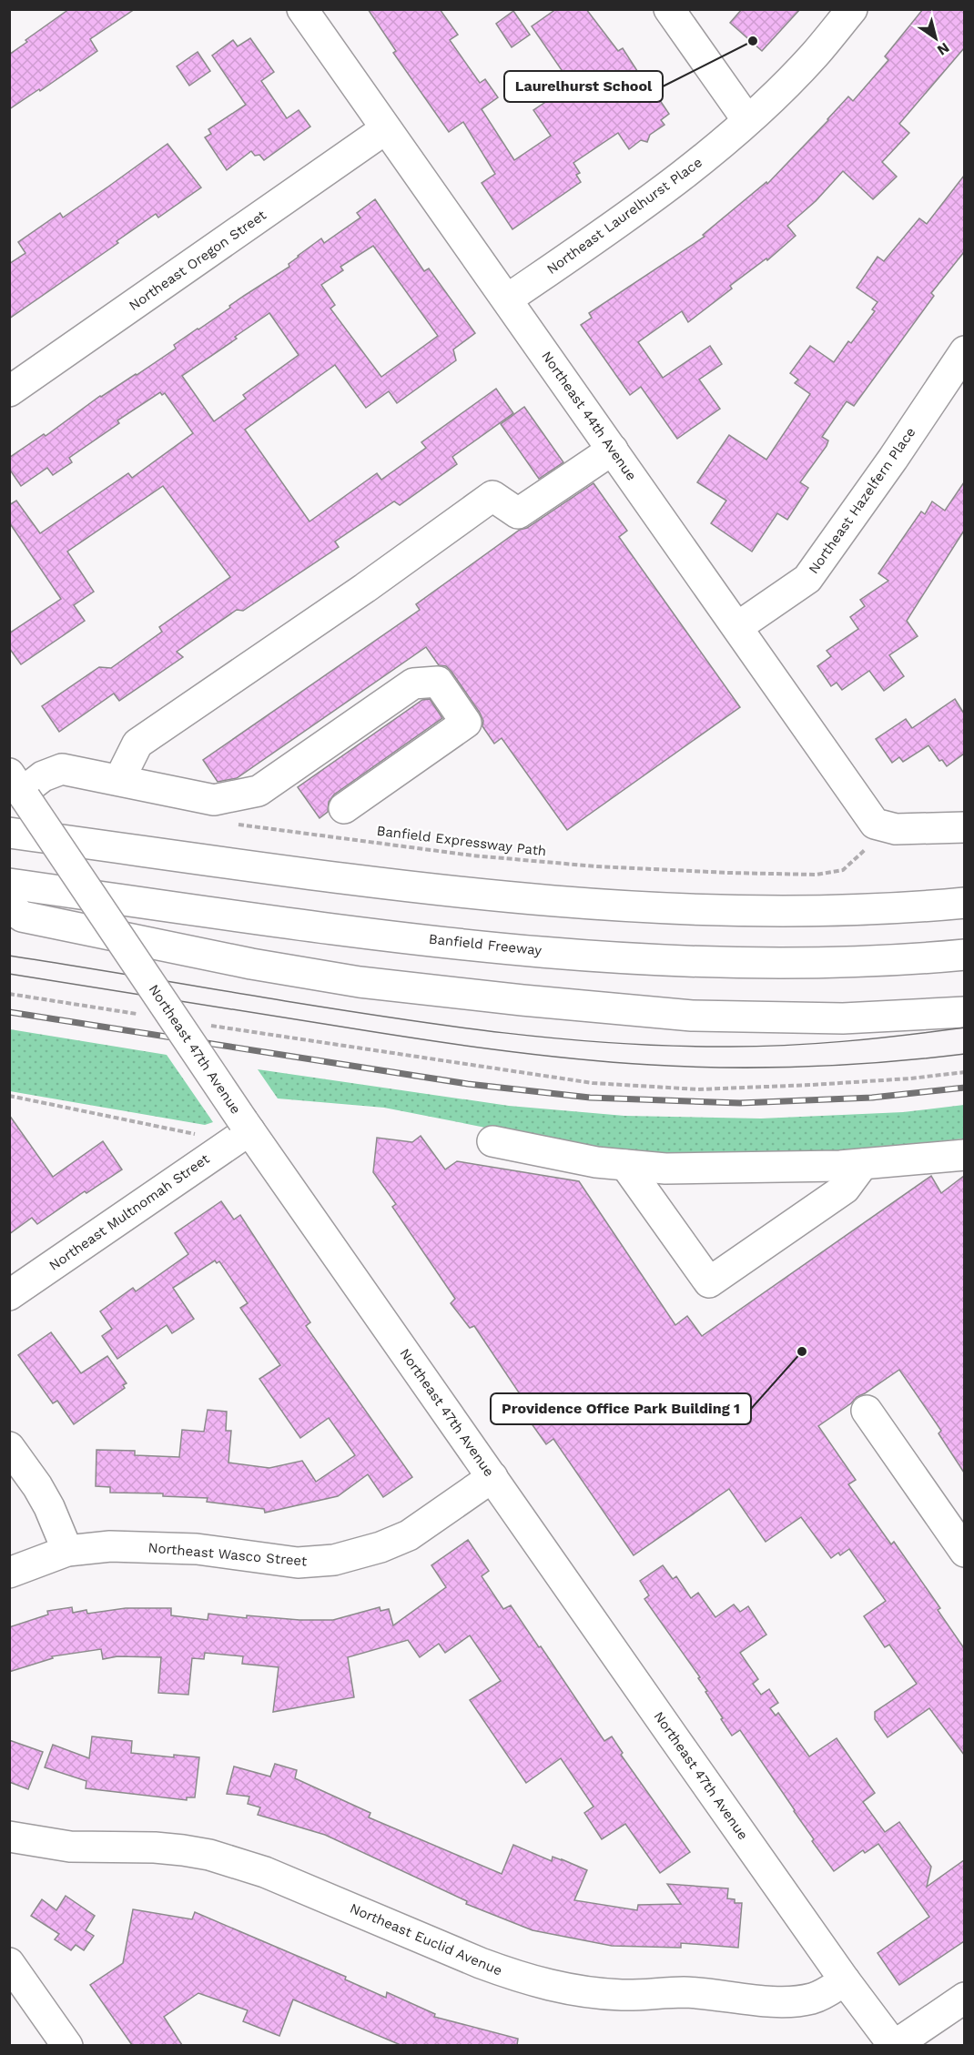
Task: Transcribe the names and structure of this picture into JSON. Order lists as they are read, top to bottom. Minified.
{"streets":{"main road":["Northeast Laurelhurst Place","Northeast Oregon Street","Northeast 44th Avenue","Northeast Hazelfern Place","Banfield Freeway","Northeast 47th Avenue","Northeast Multnomah Street","Northeast Wasco Street","Northeast Euclid Avenue"],"path":["Banfield Expressway Path"]},"crossings":[["Northeast Laurelhurst Place","Northeast 44th Avenue"],["Northeast Oregon Street","Northeast 44th Avenue"],["Northeast 44th Avenue","Northeast Hazelfern Place"],["Northeast 44th Avenue","Banfield Expressway Path"],["Northeast 47th Avenue","Northeast Multnomah Street"],["Northeast 47th Avenue","Northeast Wasco Street"],["Northeast 47th Avenue","Northeast Euclid Avenue"]],"places":["Laurelhurst School","Providence Office Park Building 1"],"north":"bottom right"}
